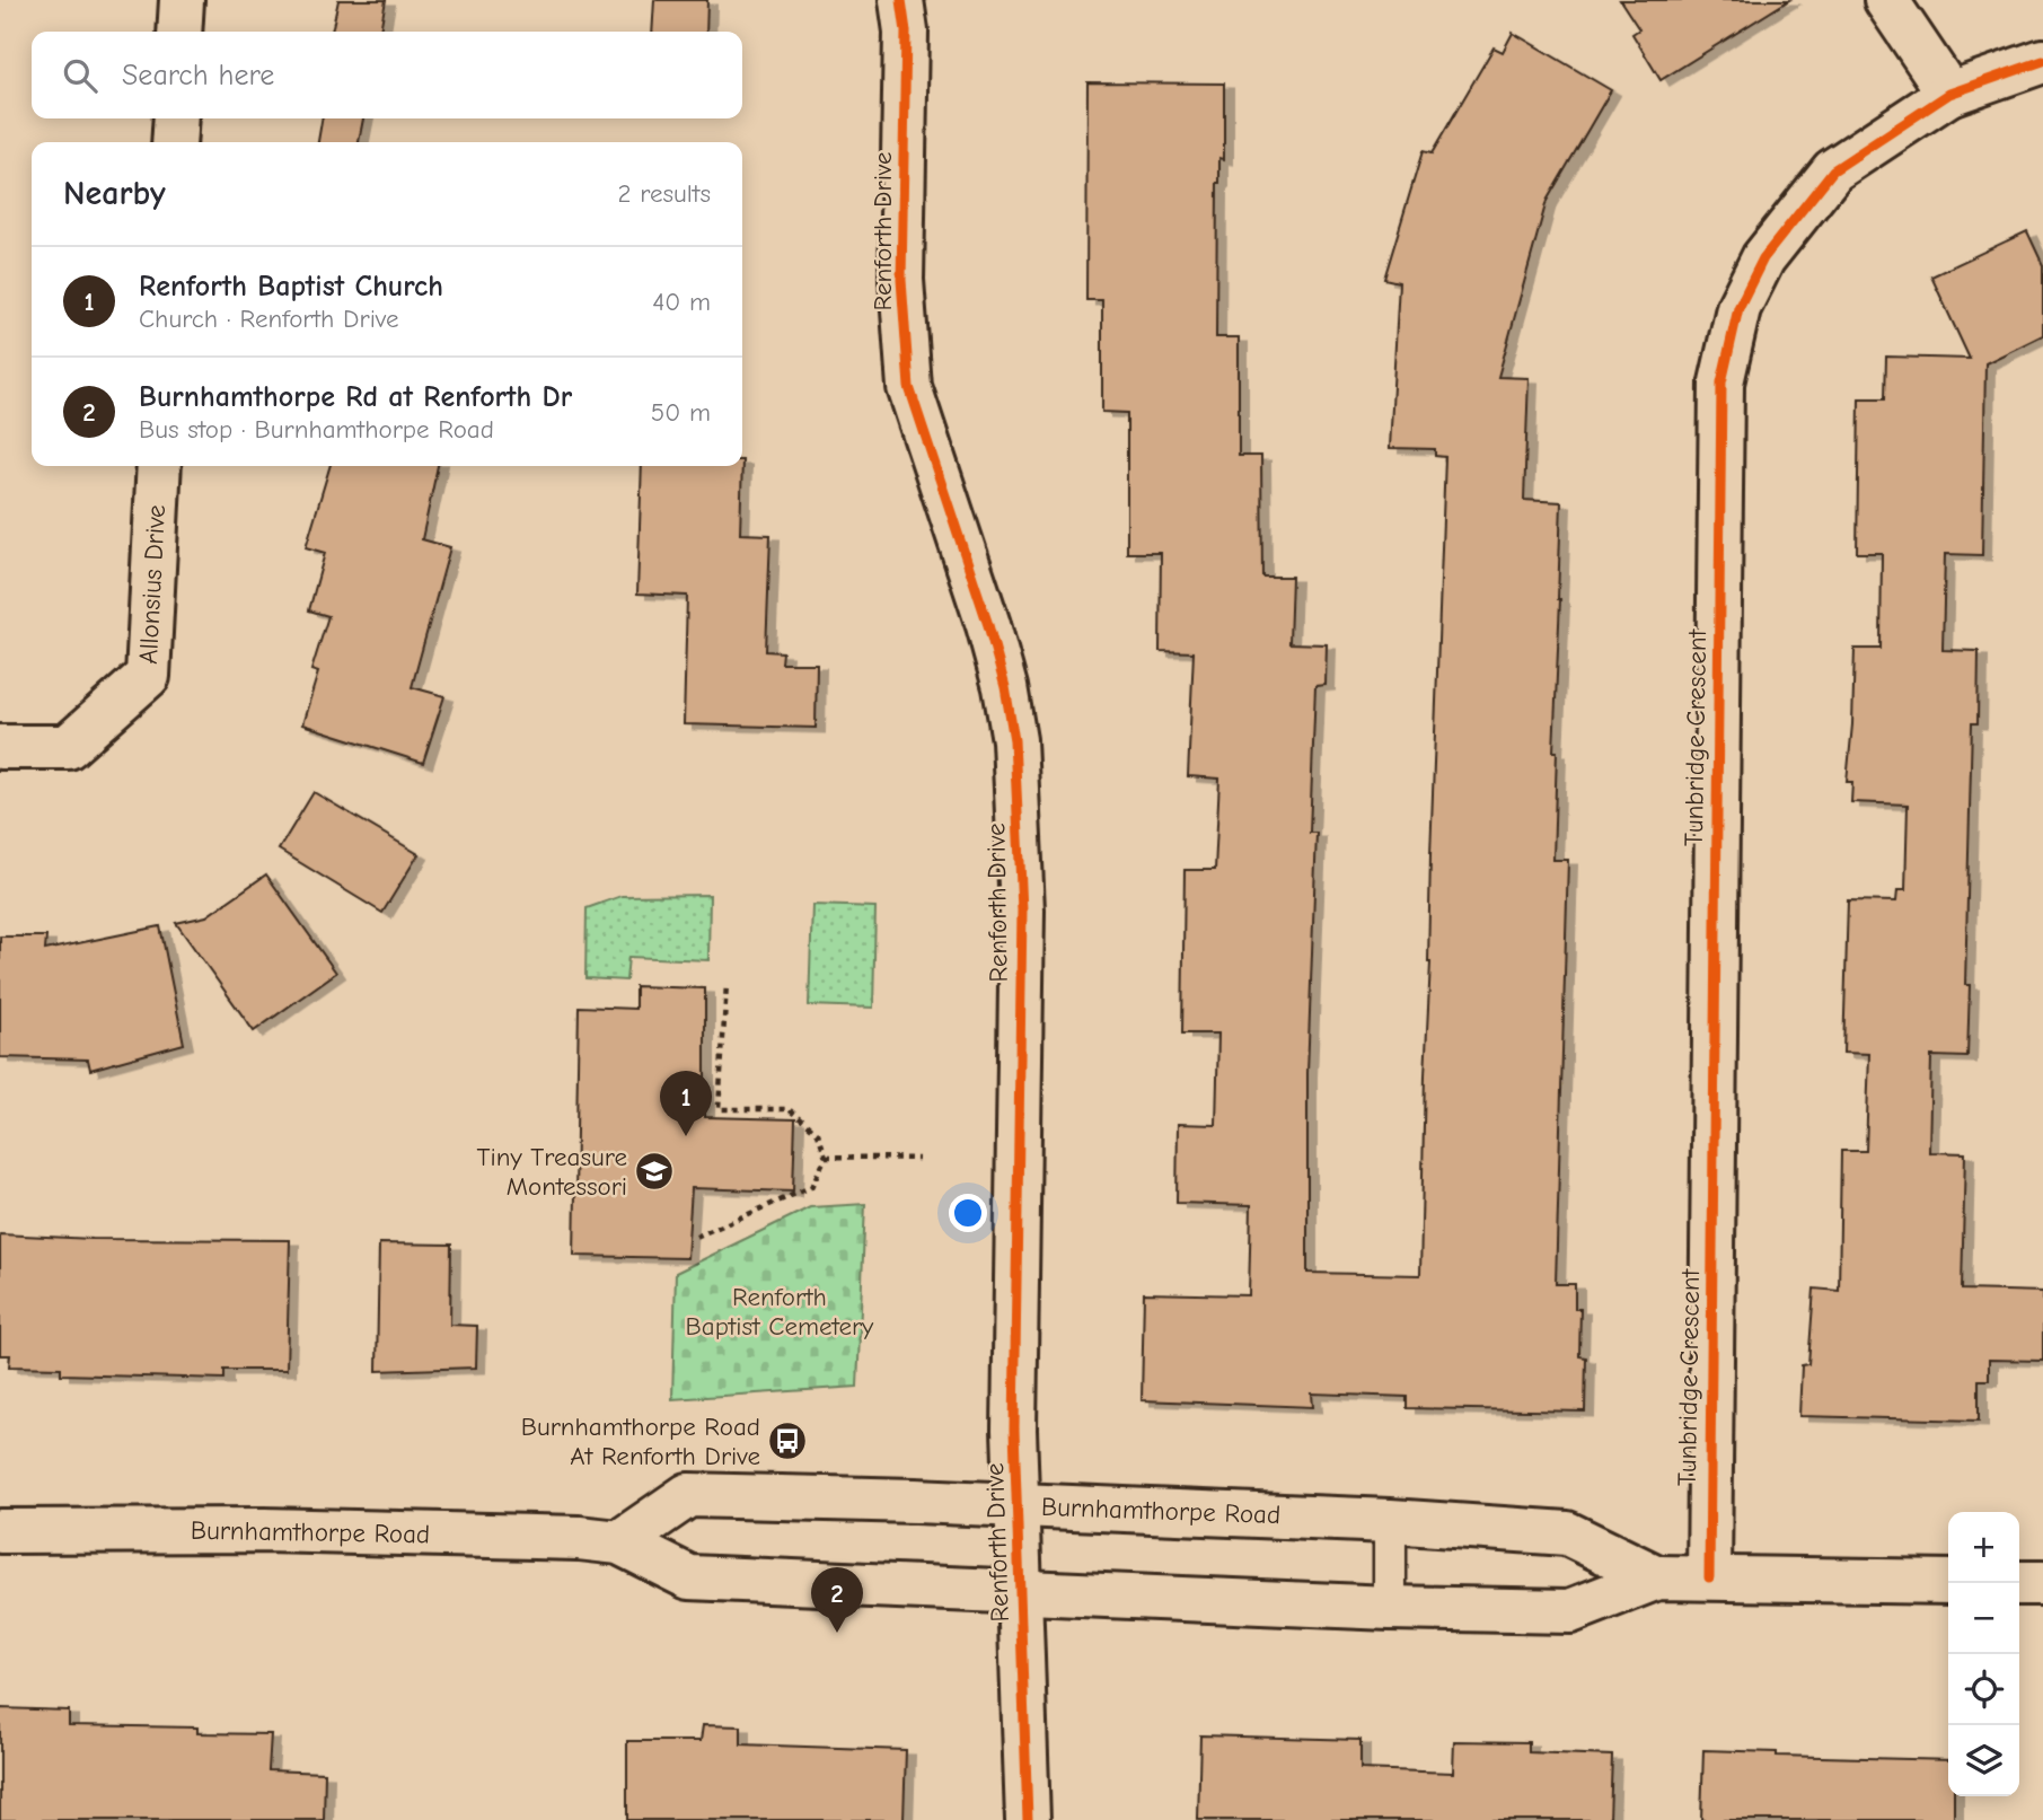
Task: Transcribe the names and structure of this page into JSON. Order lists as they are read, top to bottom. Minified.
{"streets":{"street":["Renforth Drive","Allonsius Drive","Tunbridge Crescent","Burnhamthorpe Road"]},"crossings":[["Renforth Drive","Burnhamthorpe Road"],["Tunbridge Crescent","Burnhamthorpe Road"]],"parks":["Renforth Baptist Cemetery"],"places":{"school or university":["Tiny Treasure Montessori"],"bus stop":["Burnhamthorpe Road At Renforth Drive"]},"page":{"search":"Search here","heading":["Nearby","2 results"],"list":[{"mark":"1","name":"Renforth Baptist Church","note":"Church · Renforth Drive","value":"40 m"},{"mark":"2","name":"Burnhamthorpe Rd at Renforth Dr","note":"Bus stop · Burnhamthorpe Road","value":"50 m"}],"pins":["1","2"],"map_buttons":["+","−"]}}
